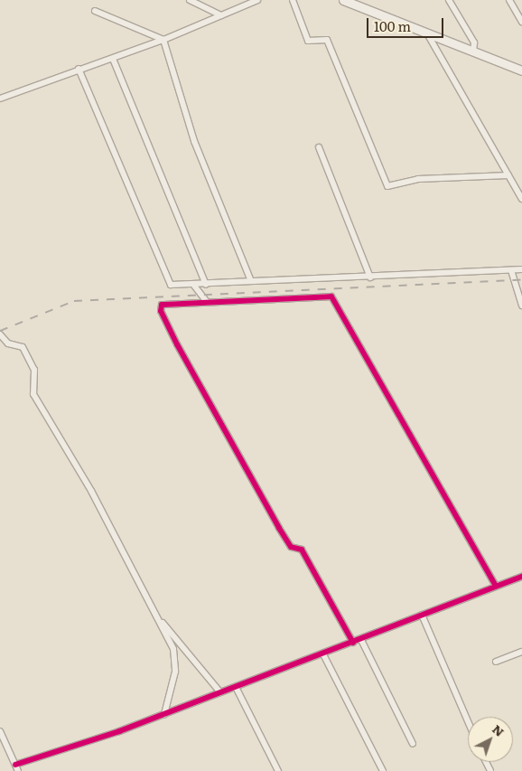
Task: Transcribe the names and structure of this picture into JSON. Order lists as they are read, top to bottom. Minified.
{"scale_bar":"100 m","north":"top right"}
